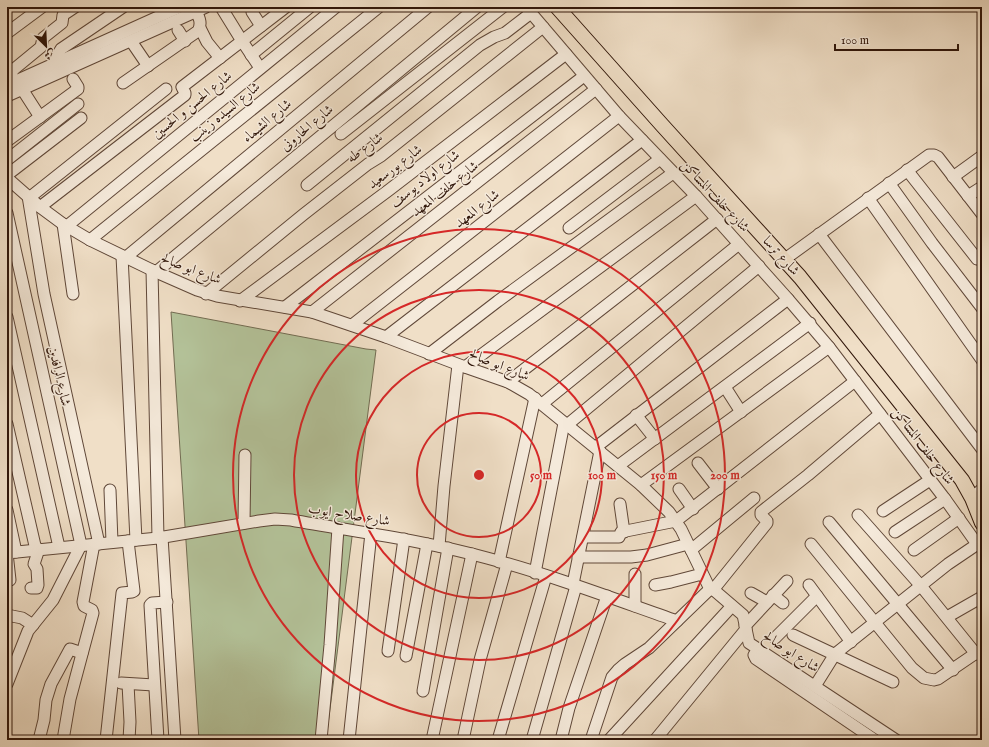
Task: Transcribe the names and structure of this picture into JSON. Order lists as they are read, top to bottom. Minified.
{"streets":{"main road":["شارع ترسا"],"street":["شارع الحسن و الحسين","شارع السيده زينب","شارع الشيماء","شارع الحارونى","شارع طه","شارع بورسعيد","شارع اولاد يوسف","شارع خلف المعهد","شارع خلف المساكن","شارع المعهد","شارع ابو صالح","شارع الرافدين","شارع صلاح ايوب"]},"crossings":[["شارع الحسن و الحسين","شارع ابو صالح"],["شارع السيده زينب","شارع ابو صالح"],["شارع الشيماء","شارع ابو صالح"],["شارع الحارونى","شارع ابو صالح"],["شارع طه","شارع خلف المساكن"],["شارع طه","شارع ابو صالح"],["شارع بورسعيد","شارع خلف المساكن"],["شارع بورسعيد","شارع ابو صالح"],["شارع اولاد يوسف","شارع خلف المساكن"],["شارع اولاد يوسف","شارع ابو صالح"],["شارع خلف المعهد","شارع خلف المساكن"],["شارع خلف المعهد","شارع ابو صالح"],["شارع خلف المساكن","شارع المعهد"],["شارع المعهد","شارع ابو صالح"],["شارع الرافدين","شارع صلاح ايوب"]],"scale_bar":"100 m","north":"bottom right","rings":["50 m","100 m","150 m","200 m"]}
